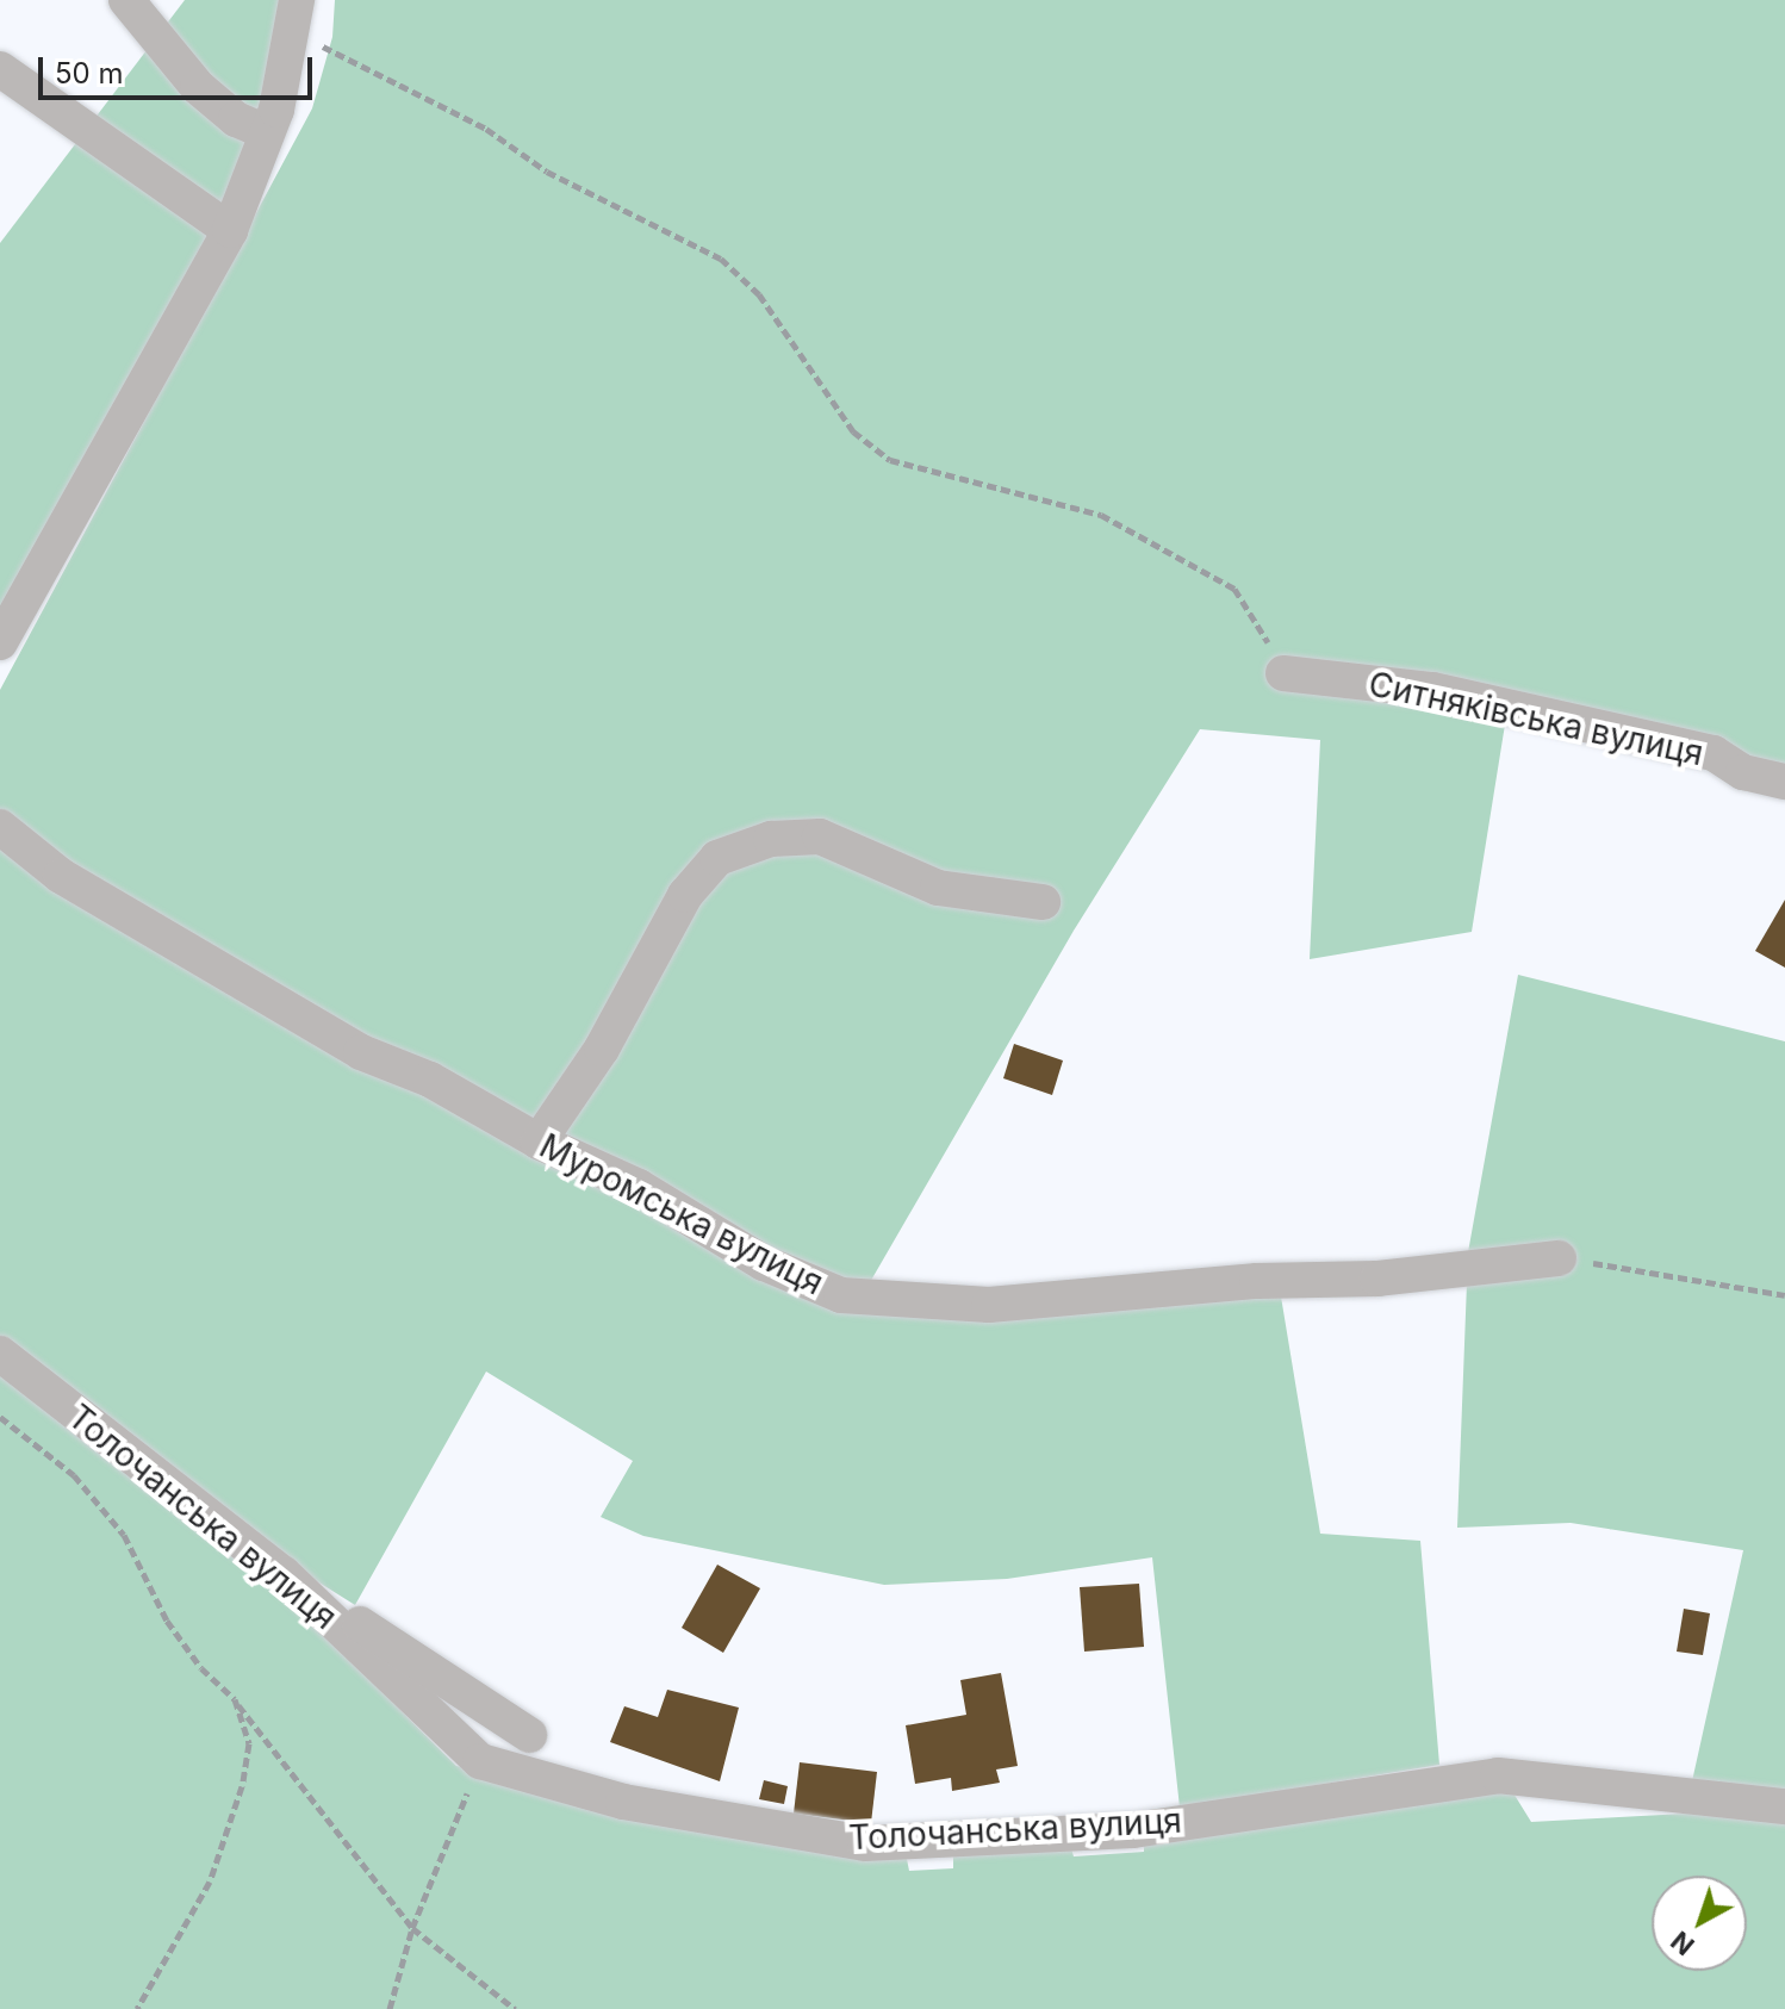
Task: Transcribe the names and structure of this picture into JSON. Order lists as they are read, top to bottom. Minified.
{"streets":{"street":["Ситняківська вулиця","Муромська вулиця","Толочанська вулиця"]},"scale_bar":"50 m","north":"bottom left"}
